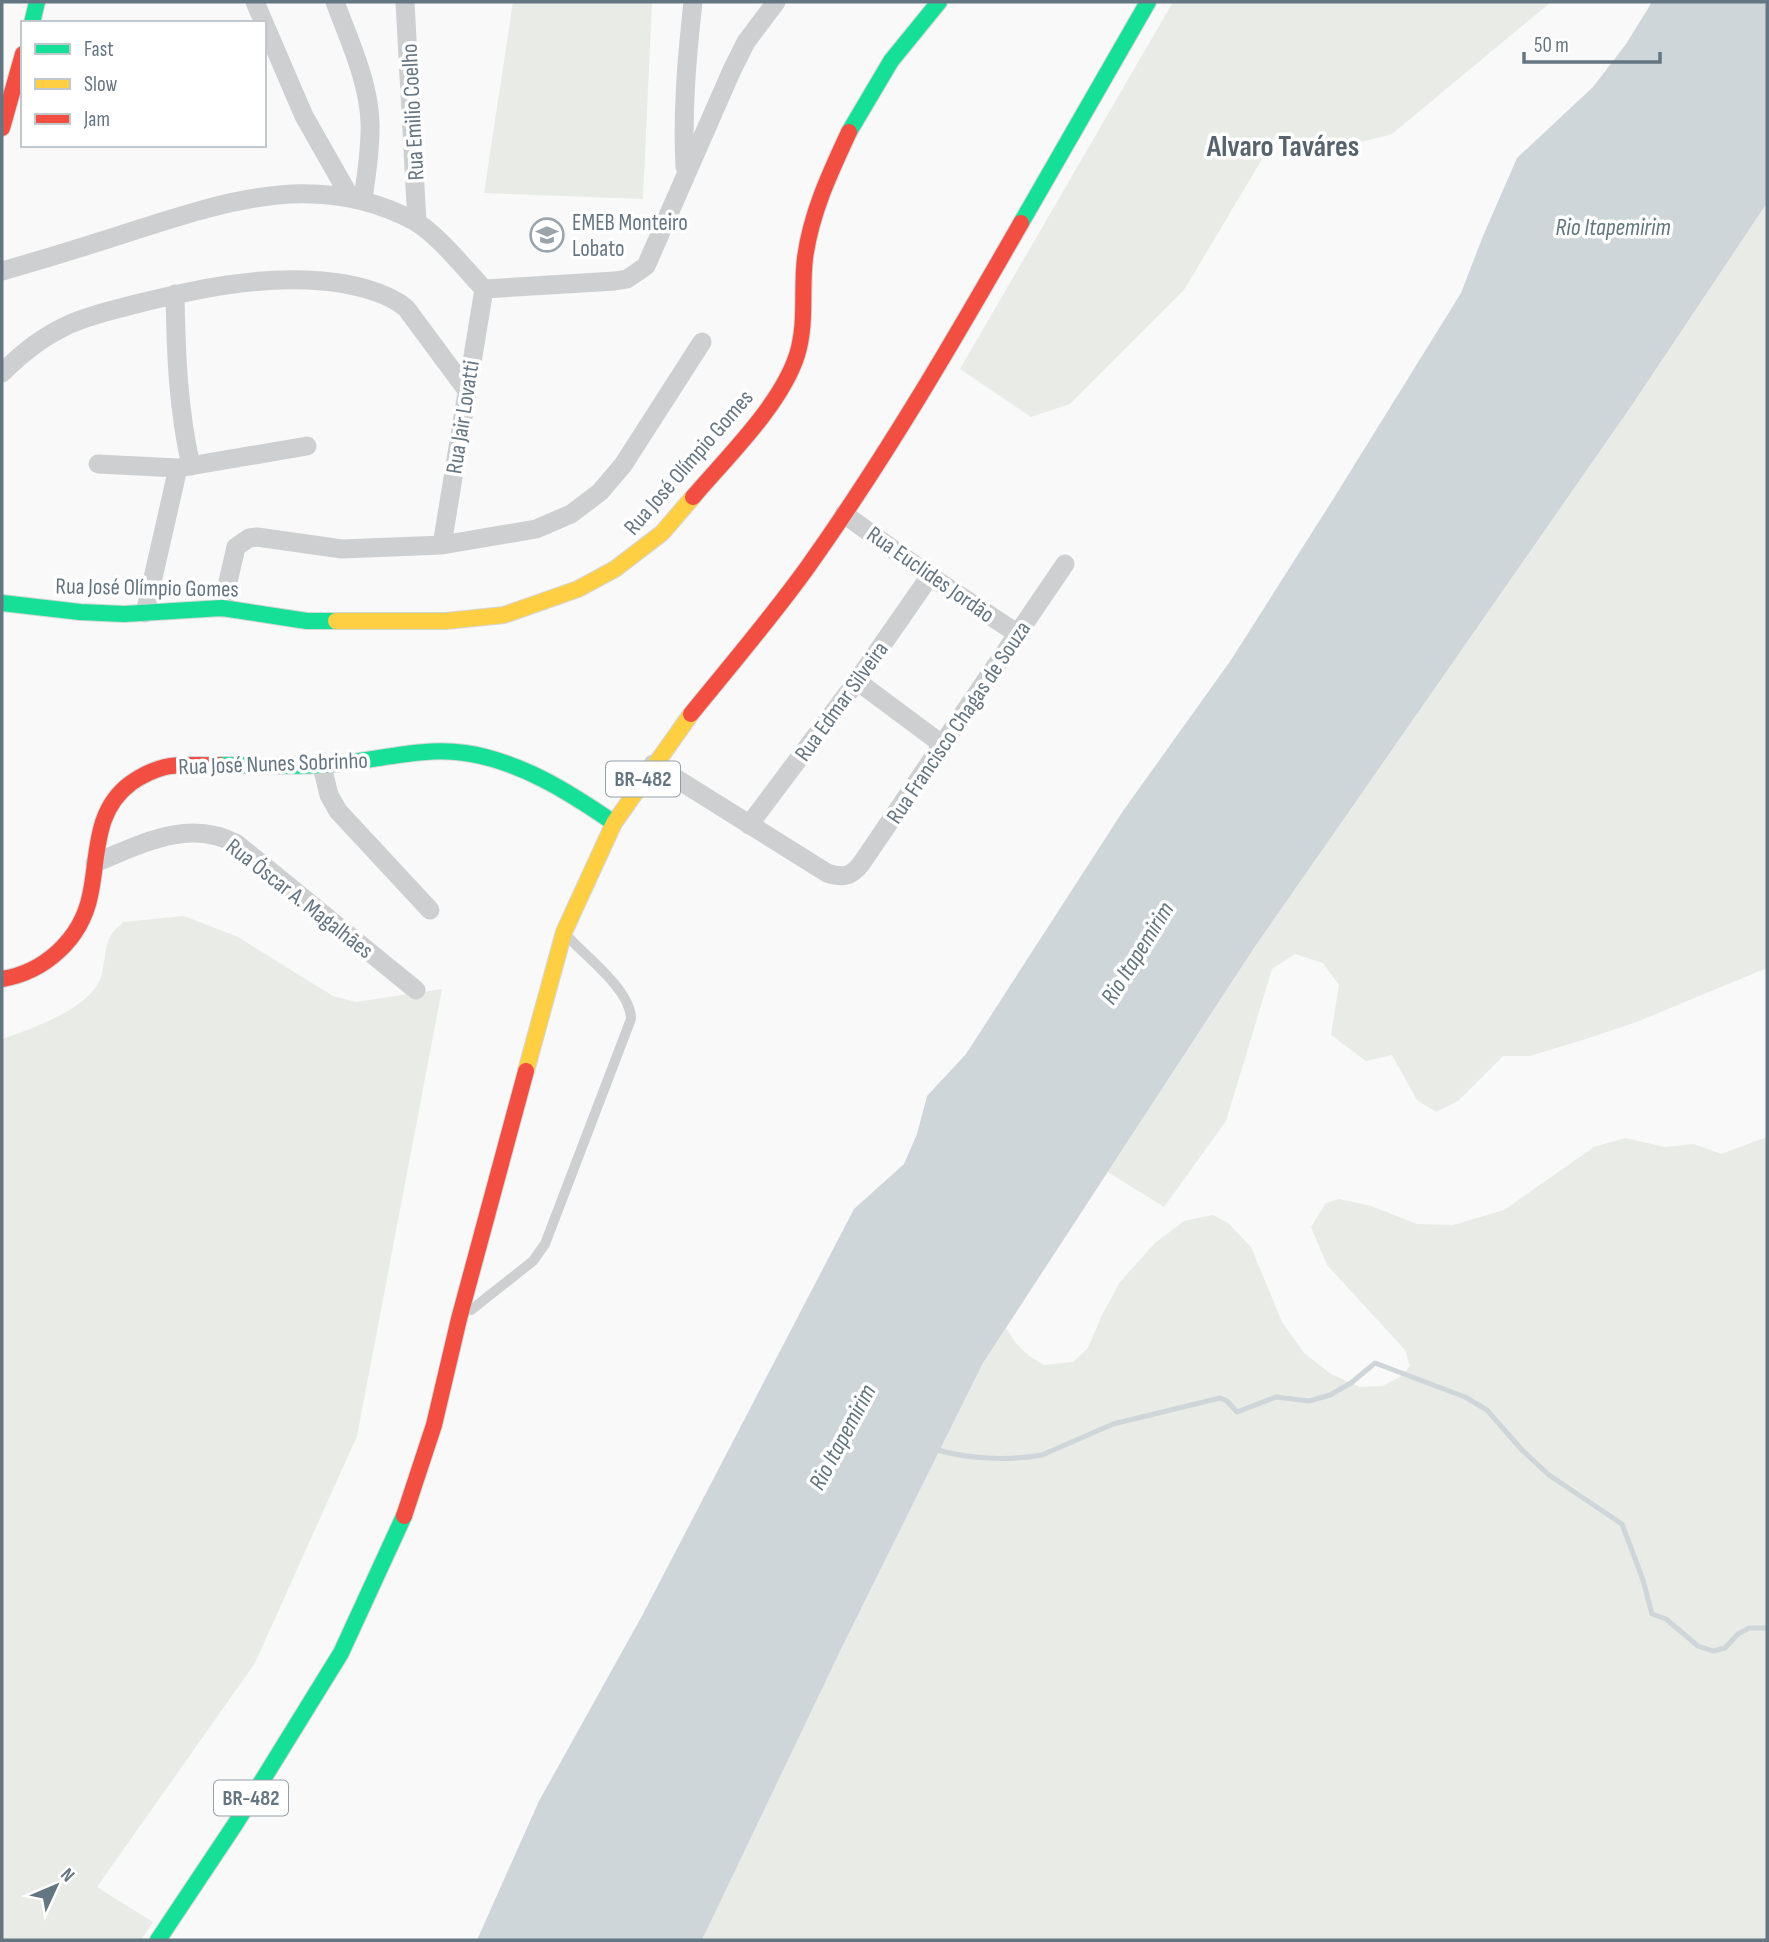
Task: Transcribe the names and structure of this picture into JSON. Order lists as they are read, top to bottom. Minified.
{"streets":{"main road":["Rua José Olímpio Gomes","Rua José Nunes Sobrinho","BR-482"],"street":["Rua Emilio Coelho","Rua Jair Lovatti","Rua Euclides Jordão","Rua Edmar Silveira","Rua Francisco Chagas de Souza","Rua Óscar A. Magalhães"]},"crossings":[["Rua Euclides Jordão","Rua Edmar Silveira"],["Rua Euclides Jordão","Rua Francisco Chagas de Souza"],["Rua Euclides Jordão","BR-482"],["Rua Edmar Silveira","Rua Francisco Chagas de Souza"],["Rua José Nunes Sobrinho","BR-482"],["Rua José Nunes Sobrinho","Rua Óscar A. Magalhães"]],"districts":["Alvaro Taváres"],"water":["Rio Itapemirim"],"places":{"school or university":["EMEB Monteiro Lobato"]},"legend":["Fast","Slow","Jam"],"scale_bar":"50 m","north":"top right"}
